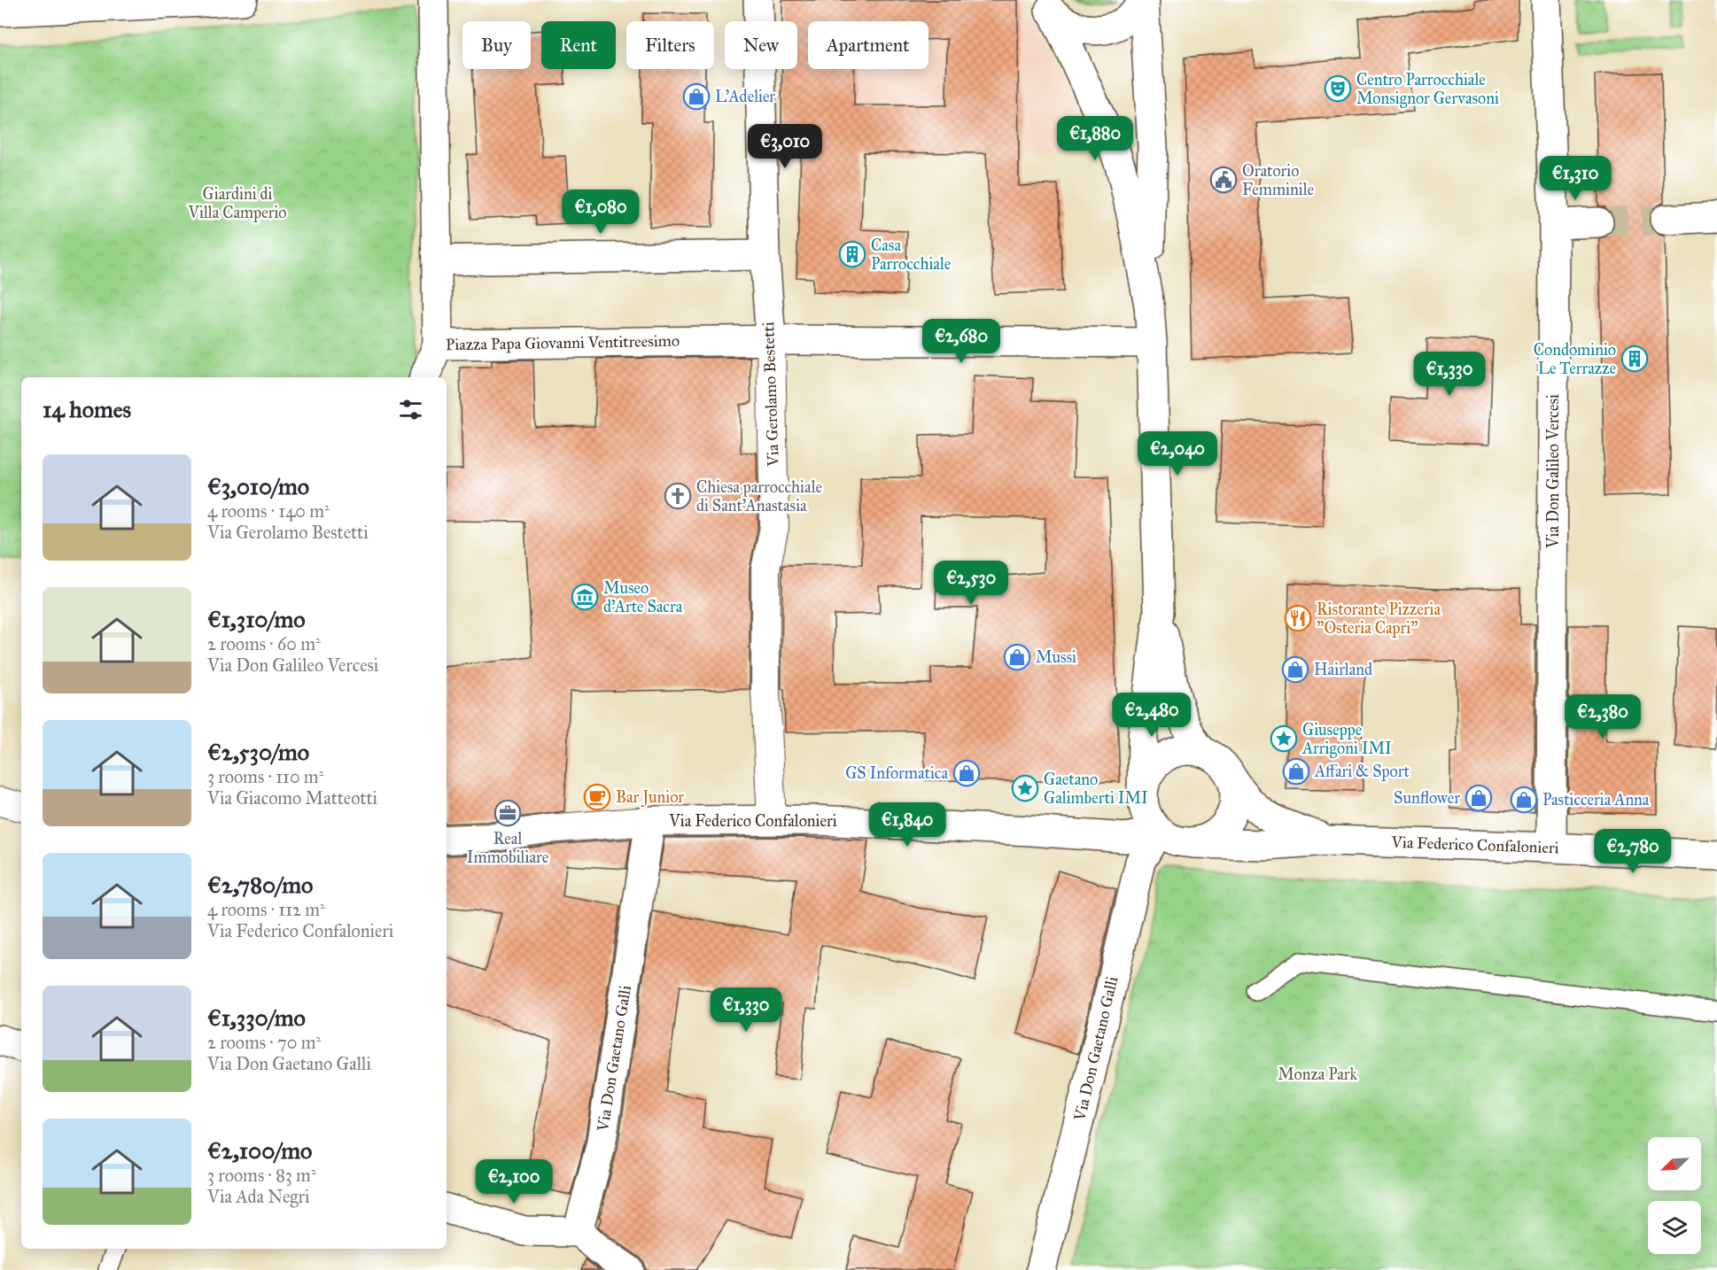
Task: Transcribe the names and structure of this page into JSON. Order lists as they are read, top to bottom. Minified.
{"streets":{"street":["Piazza Papa Giovanni Ventitreesimo","Via Gerolamo Bestetti","Via Don Galileo Vercesi","Via Federico Confalonieri","Via Don Gaetano Galli"]},"crossings":[["Piazza Papa Giovanni Ventitreesimo","Via Gerolamo Bestetti"],["Via Gerolamo Bestetti","Via Federico Confalonieri"],["Via Don Galileo Vercesi","Via Federico Confalonieri"],["Via Federico Confalonieri","Via Don Gaetano Galli"]],"parks":["Giardini di Villa Camperio","Monza Park"],"places":{"theatre":["Centro Parrocchiale Monsignor Gervasoni"],"shop":["L'Adelier","Mussi","Hairland","Affari & Sport","GS Informatica","Sunflower","Pasticceria Anna"],"public building":["Oratorio Femminile"],"building":["Casa Parrocchiale","Condominio Le Terrazze"],"church":["Chiesa parrocchiale di Sant'Anastasia"],"museum":["Museo d'Arte Sacra"],"restaurant":["Ristorante Pizzeria \"Osteria Capri\""],"place":["Giuseppe Arrigoni IMI","Gaetano Galimberti IMI"],"cafe":["Bar Junior"],"office":["Real Immobiliare"]},"north":"bottom left","page":{"chip":["Buy","Rent","Filters","New","Apartment"],"price":["€1,880","€3,010","€1,310","€1,080","€2,680","€1,330","€2,040","€2,530","€2,480","€2,380","€1,840","€2,780","€1,330","€2,100"],"heading":"14 homes","list":[{"name":"€3,010/mo","note":"4 rooms · 140 m² · Via Gerolamo Bestetti"},{"name":"€1,310/mo","note":"2 rooms · 60 m² · Via Don Galileo Vercesi"},{"name":"€2,530/mo","note":"3 rooms · 110 m² · Via Giacomo Matteotti"},{"name":"€2,780/mo","note":"4 rooms · 112 m² · Via Federico Confalonieri"},{"name":"€1,330/mo","note":"2 rooms · 70 m² · Via Don Gaetano Galli"},{"name":"€2,100/mo","note":"3 rooms · 83 m² · Via Ada Negri"}]}}
